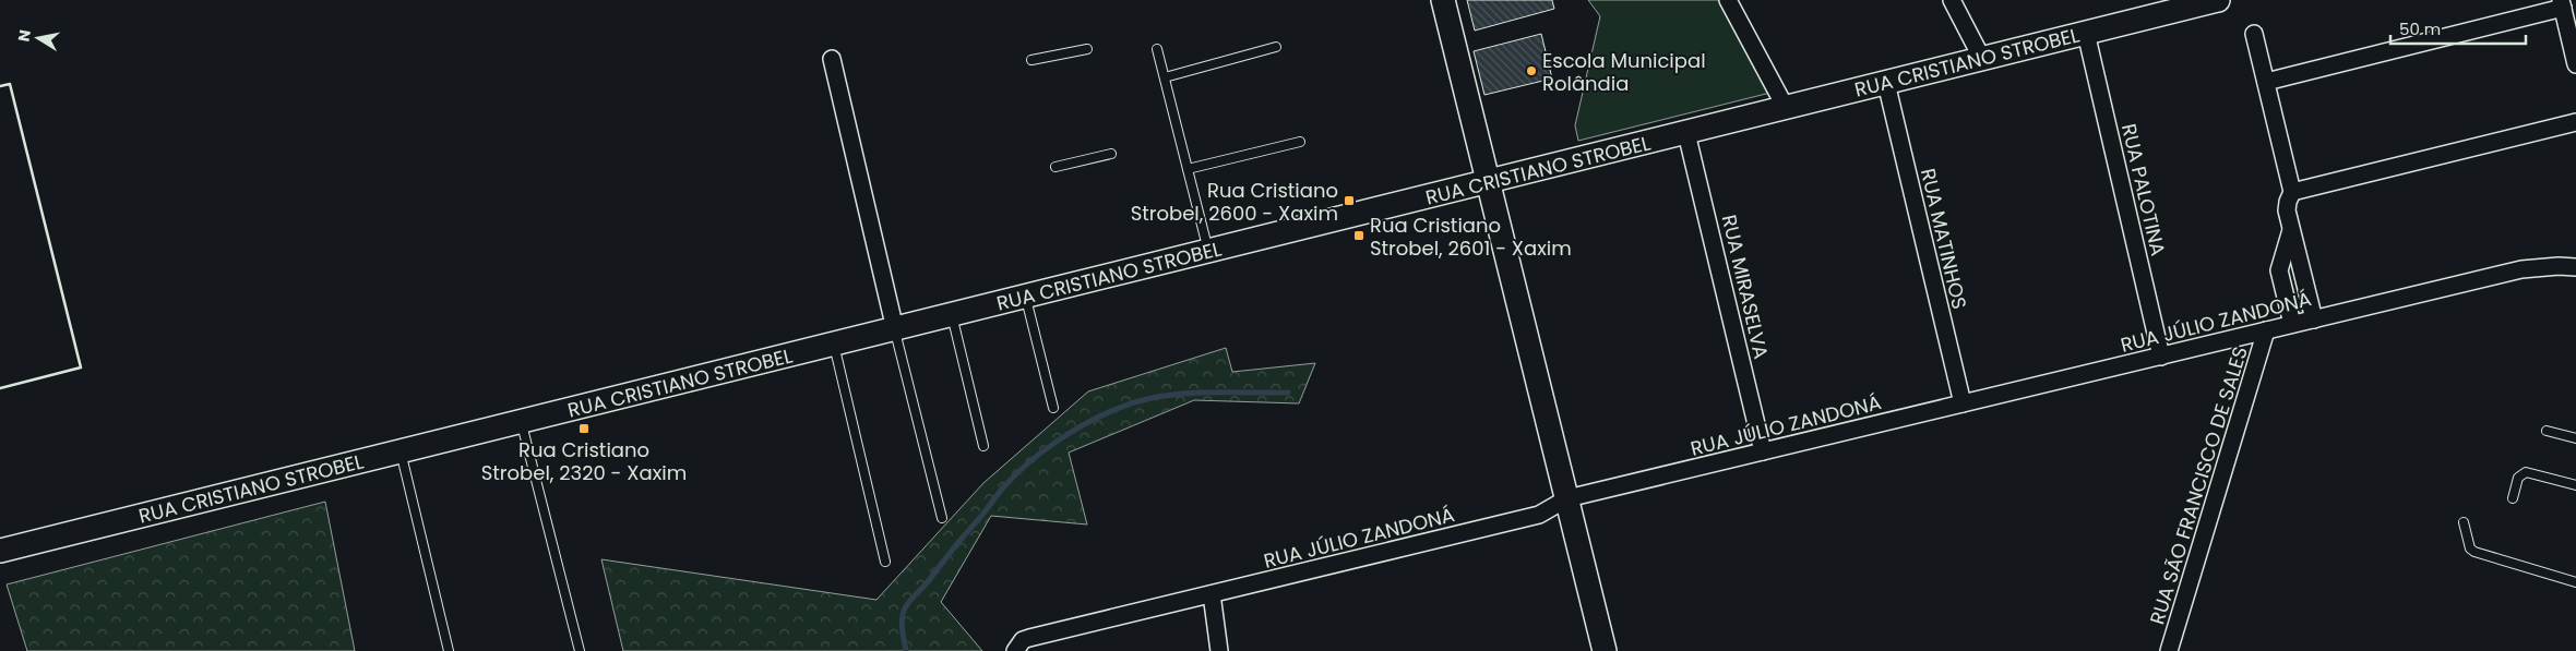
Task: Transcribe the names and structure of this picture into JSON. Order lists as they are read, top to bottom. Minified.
{"streets":{"main road":["RUA CRISTIANO STROBEL"],"street":["RUA PALOTINA","RUA MATINHOS","RUA MIRASELVA","RUA JÚLIO ZANDONÁ","RUA SÃO FRANCISCO DE SALES"]},"crossings":[["RUA CRISTIANO STROBEL","RUA PALOTINA"],["RUA CRISTIANO STROBEL","RUA MATINHOS"],["RUA CRISTIANO STROBEL","RUA MIRASELVA"],["RUA PALOTINA","RUA JÚLIO ZANDONÁ"],["RUA MATINHOS","RUA JÚLIO ZANDONÁ"],["RUA MIRASELVA","RUA JÚLIO ZANDONÁ"],["RUA JÚLIO ZANDONÁ","RUA SÃO FRANCISCO DE SALES"]],"places":{"other":["Escola Municipal Rolândia"],"transit":["Rua Cristiano Strobel, 2600 - Xaxim","Rua Cristiano Strobel, 2601 - Xaxim","Rua Cristiano Strobel, 2320 - Xaxim"]},"scale_bar":"50 m","north":"left"}
